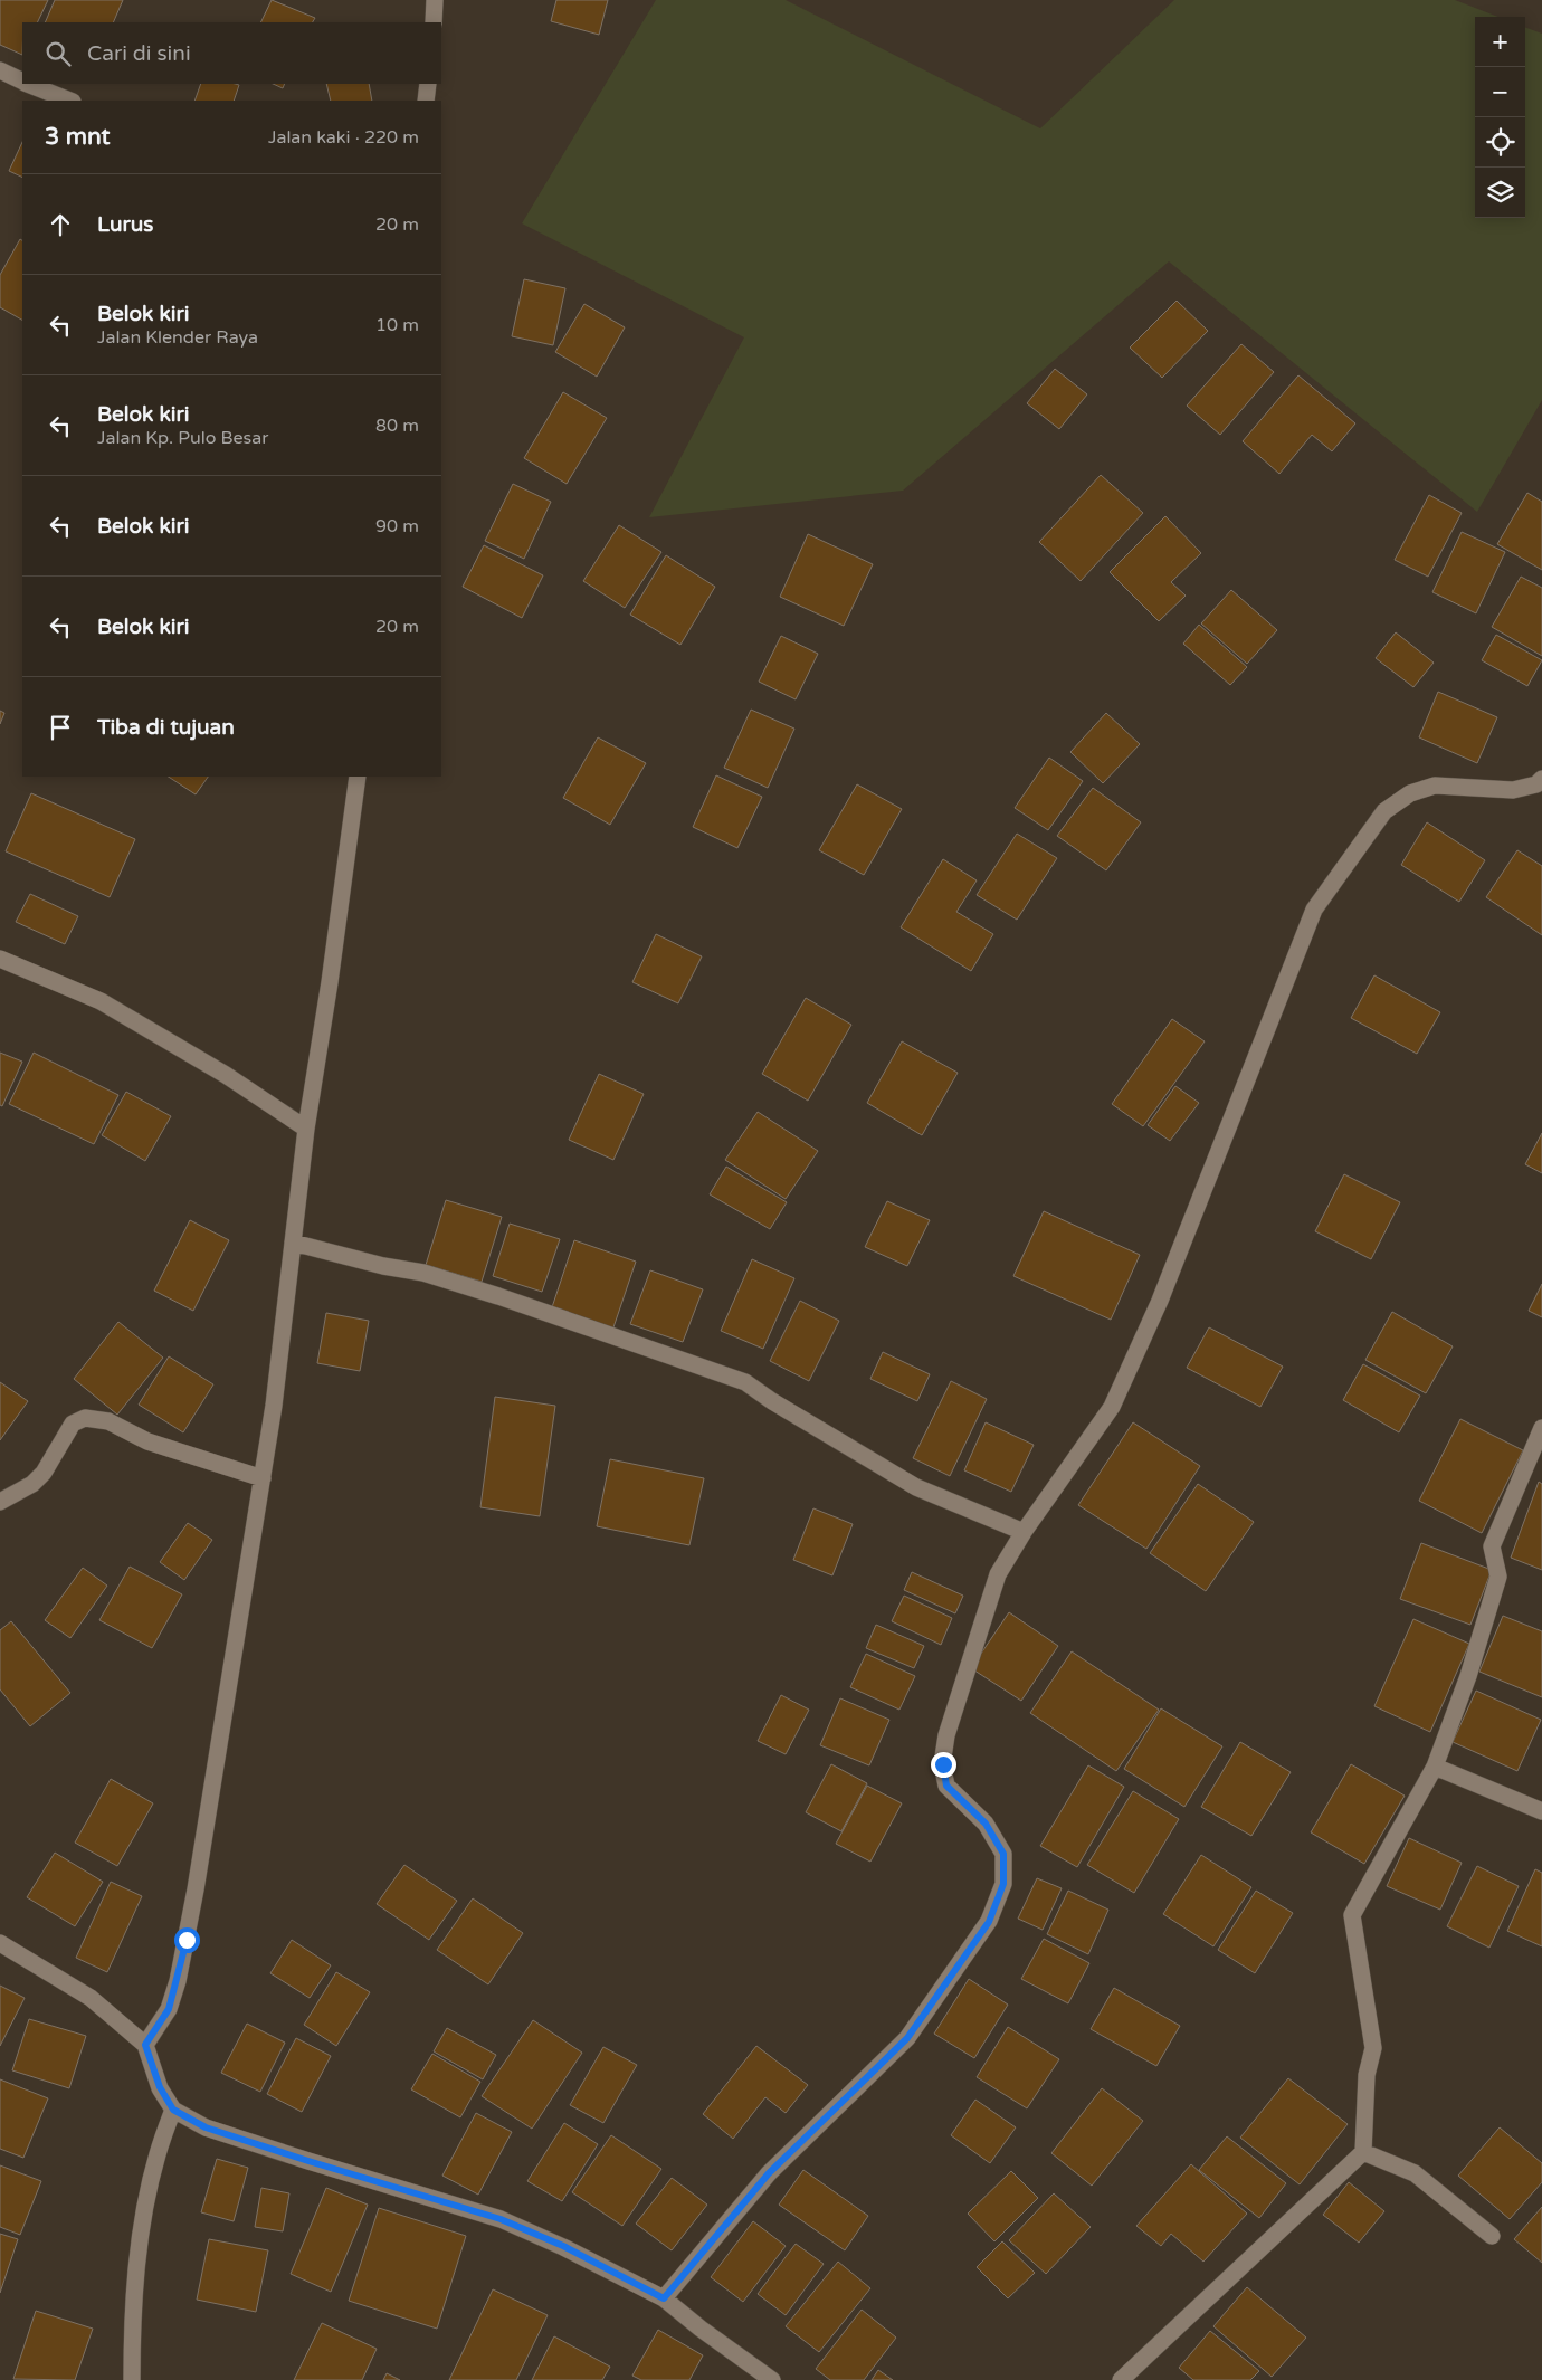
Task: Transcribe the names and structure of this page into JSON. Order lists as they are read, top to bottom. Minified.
{"page":{"map_buttons":["+","−"],"search":"Cari di sini","heading":["3 mnt","Jalan kaki · 220 m"],"list":[["Lurus","20 m"],["Belok kiri","Jalan Klender Raya","10 m"],["Belok kiri","Jalan Kp. Pulo Besar","80 m"],["Belok kiri","90 m"],["Belok kiri","20 m"],"Tiba di tujuan"]}}
